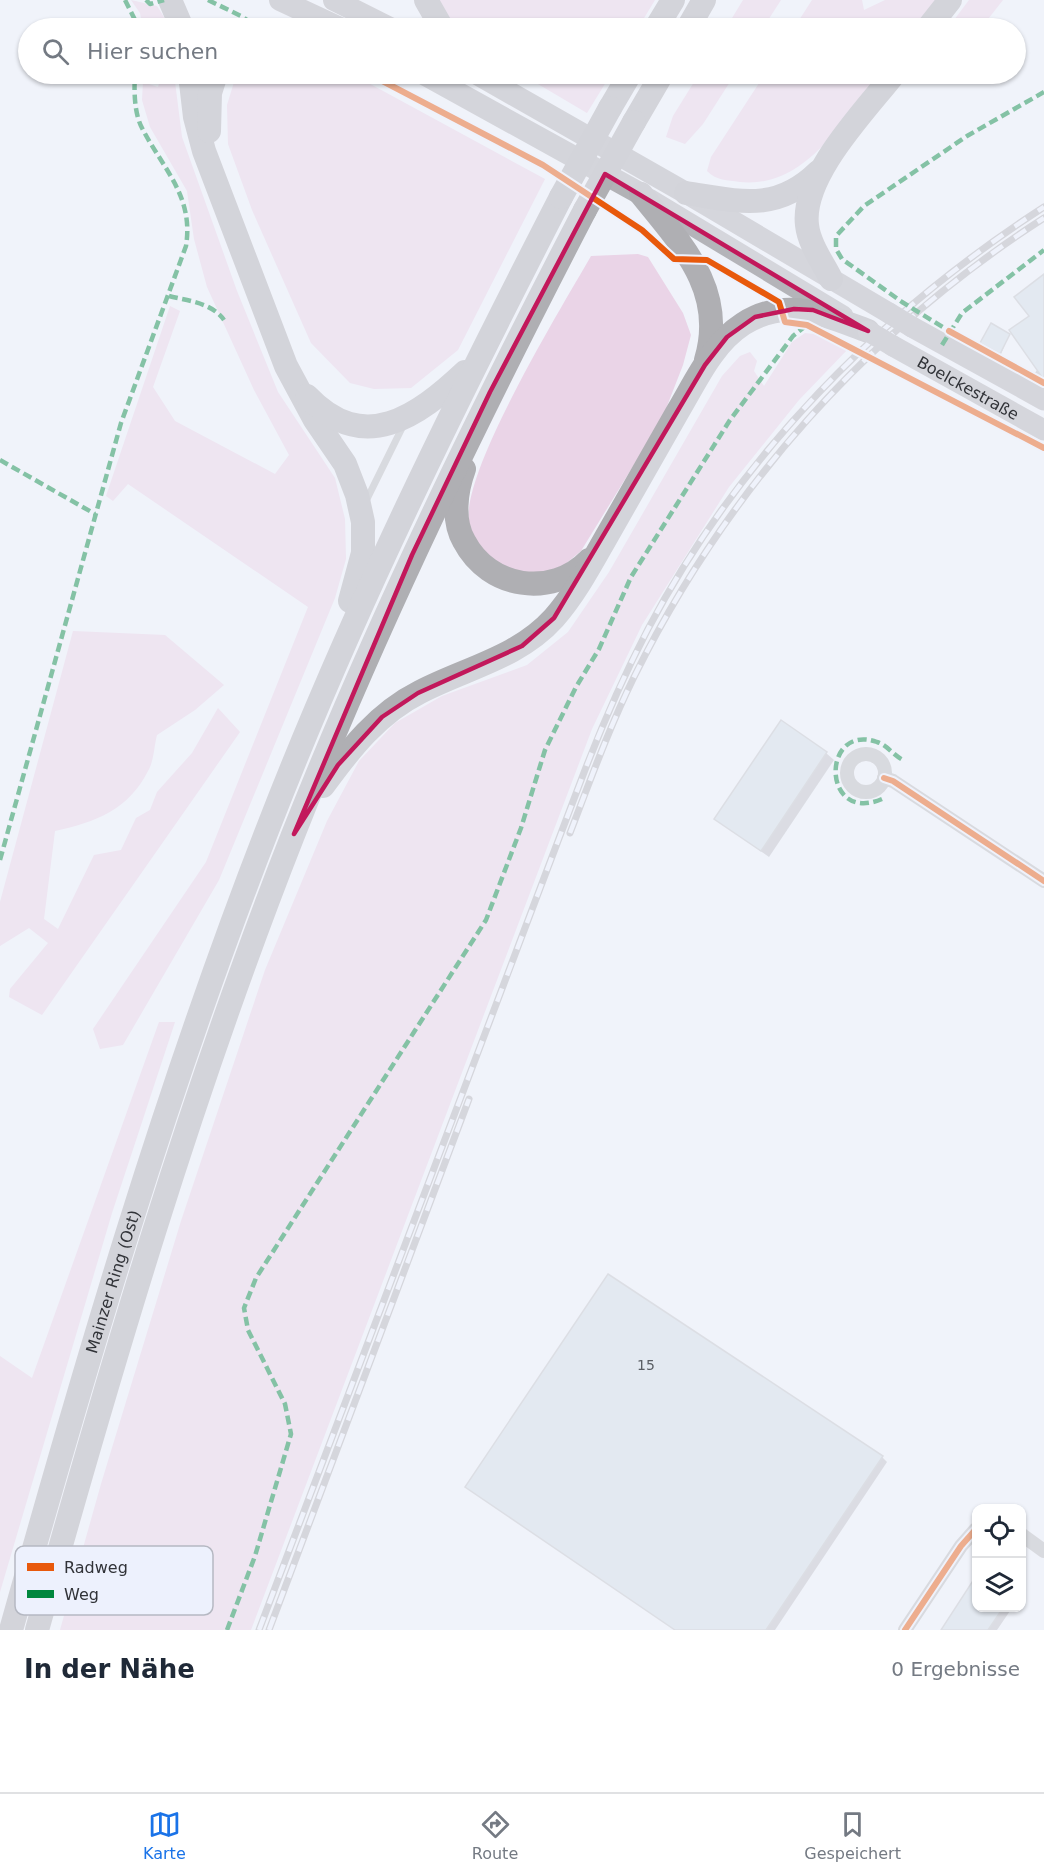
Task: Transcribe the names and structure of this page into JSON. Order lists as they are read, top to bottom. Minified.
{"streets":{"highway":["Mainzer Ring (Ost)"],"main road":["Boelckestraße"]},"house_numbers":["15"],"legend":["Radweg","Weg"],"page":{"search":"Hier suchen","heading":["In der Nähe","0 Ergebnisse"],"nav":["Karte","Route","Gespeichert"]}}
